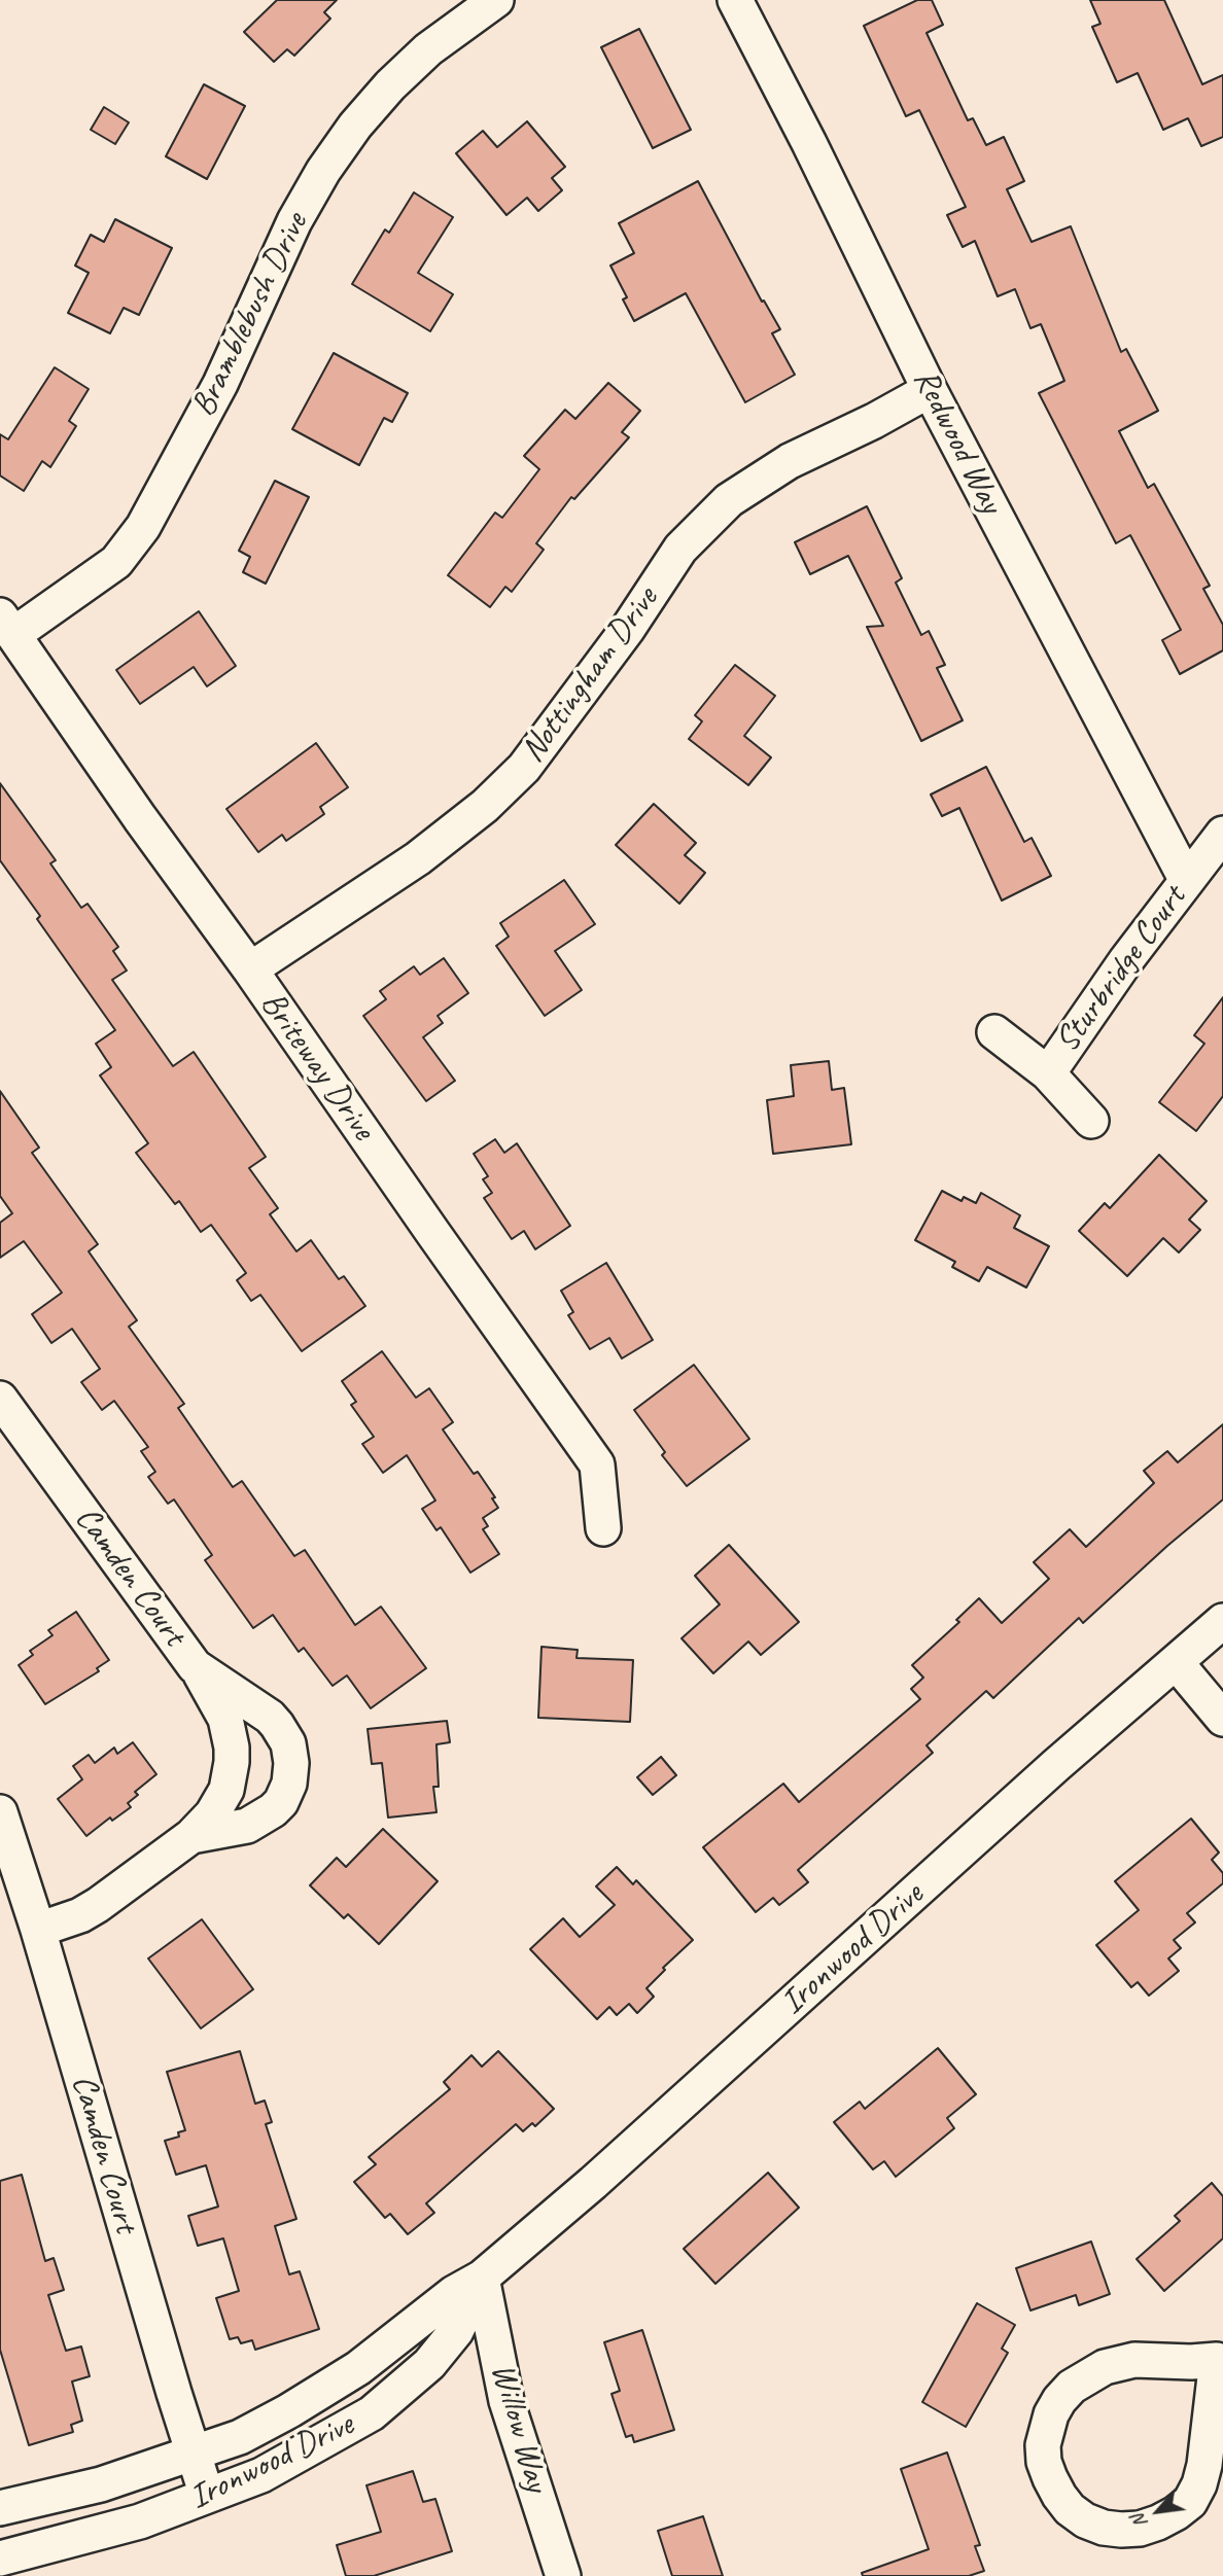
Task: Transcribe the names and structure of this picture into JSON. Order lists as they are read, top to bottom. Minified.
{"streets":{"street":["Bramblebush Drive","Redwood Way","Nottingham Drive","Sturbridge Court","Briteway Drive","Camden Court","Ironwood Drive","Willow Way"]},"crossings":[["Bramblebush Drive","Briteway Drive"],["Redwood Way","Nottingham Drive"],["Redwood Way","Sturbridge Court"],["Nottingham Drive","Briteway Drive"],["Camden Court","Ironwood Drive"],["Ironwood Drive","Willow Way"]],"north":"bottom left"}
